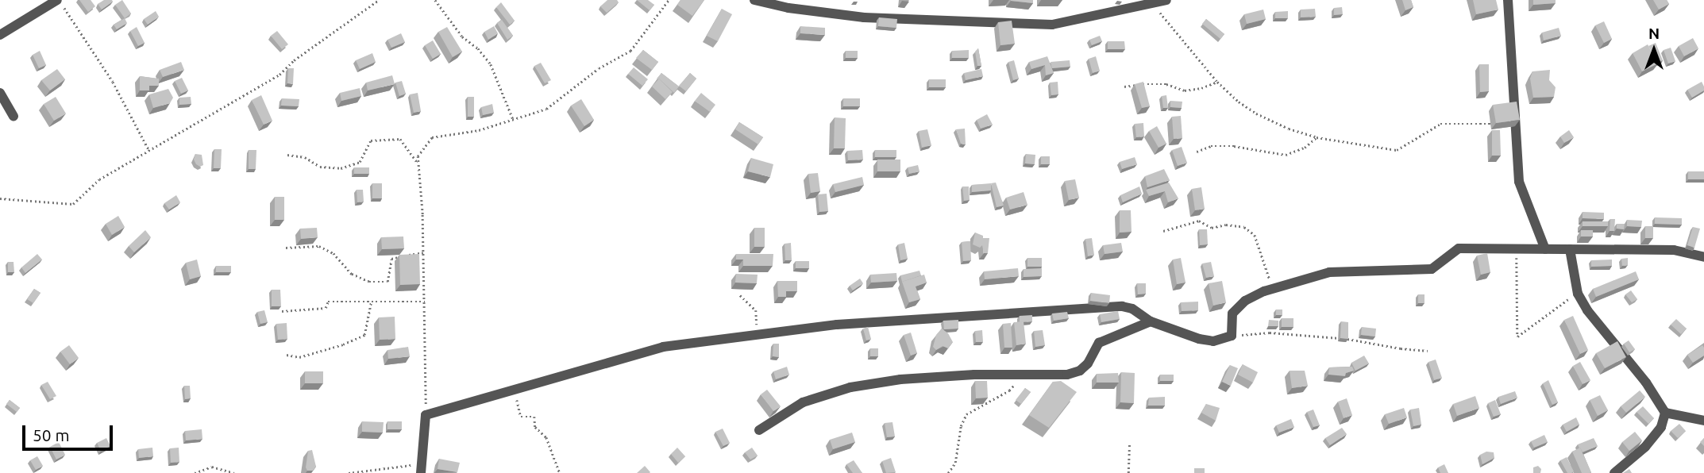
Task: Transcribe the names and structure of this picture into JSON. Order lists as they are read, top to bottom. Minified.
{"scale_bar":"50 m","north":"top"}
